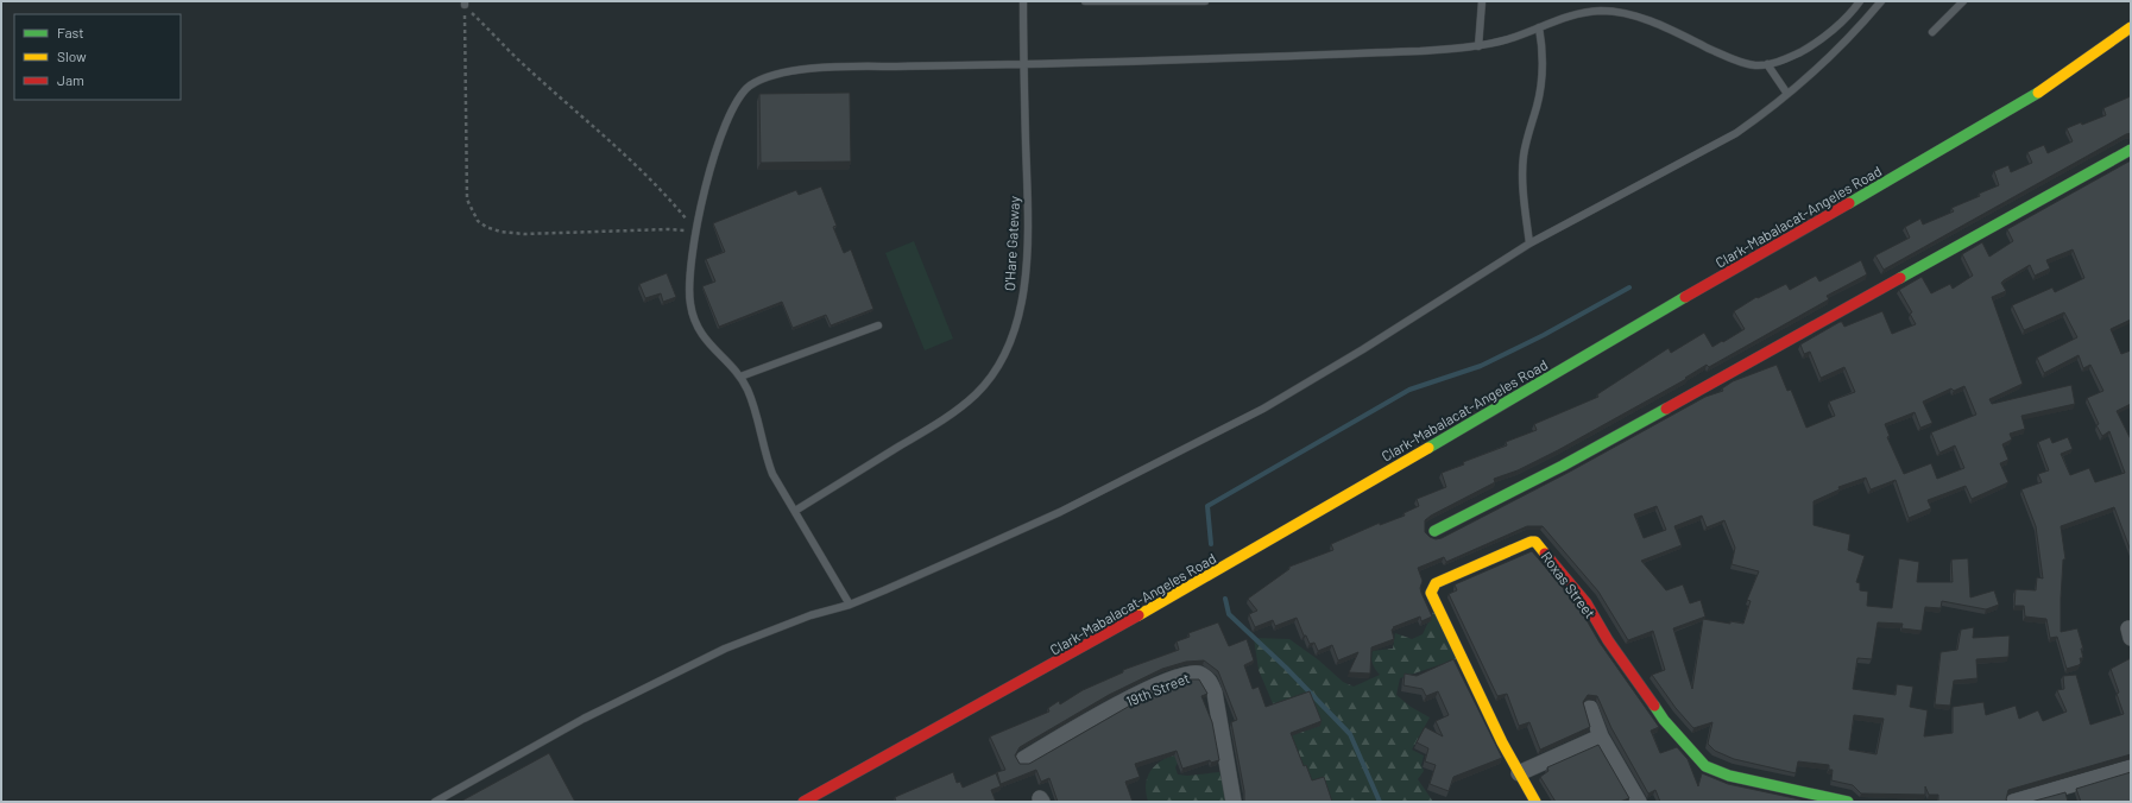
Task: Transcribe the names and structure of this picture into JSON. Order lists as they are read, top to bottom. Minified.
{"streets":{"street":["Clark-Mabalacat-Angeles Road","Roxas Street","19th Street"],"lane":["O'Hare Gateway"]},"legend":["Fast","Slow","Jam"]}
